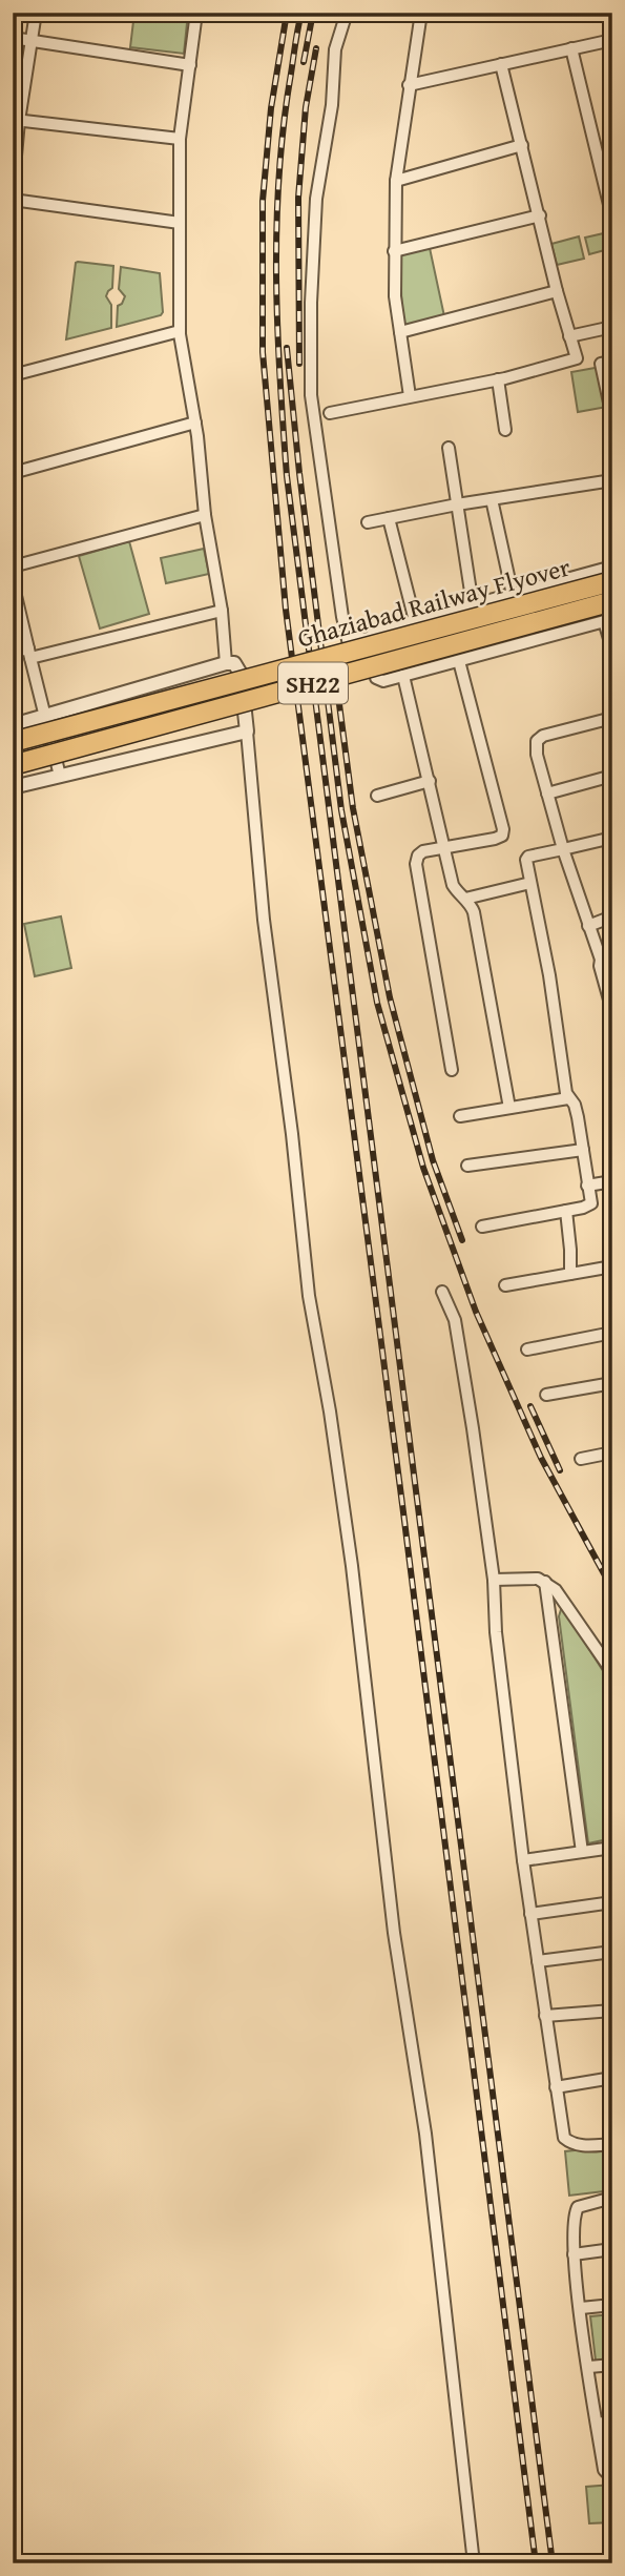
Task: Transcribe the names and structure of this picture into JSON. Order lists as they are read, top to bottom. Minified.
{"streets":{"highway":["Ghaziabad Railway Flyover","SH22"]}}
